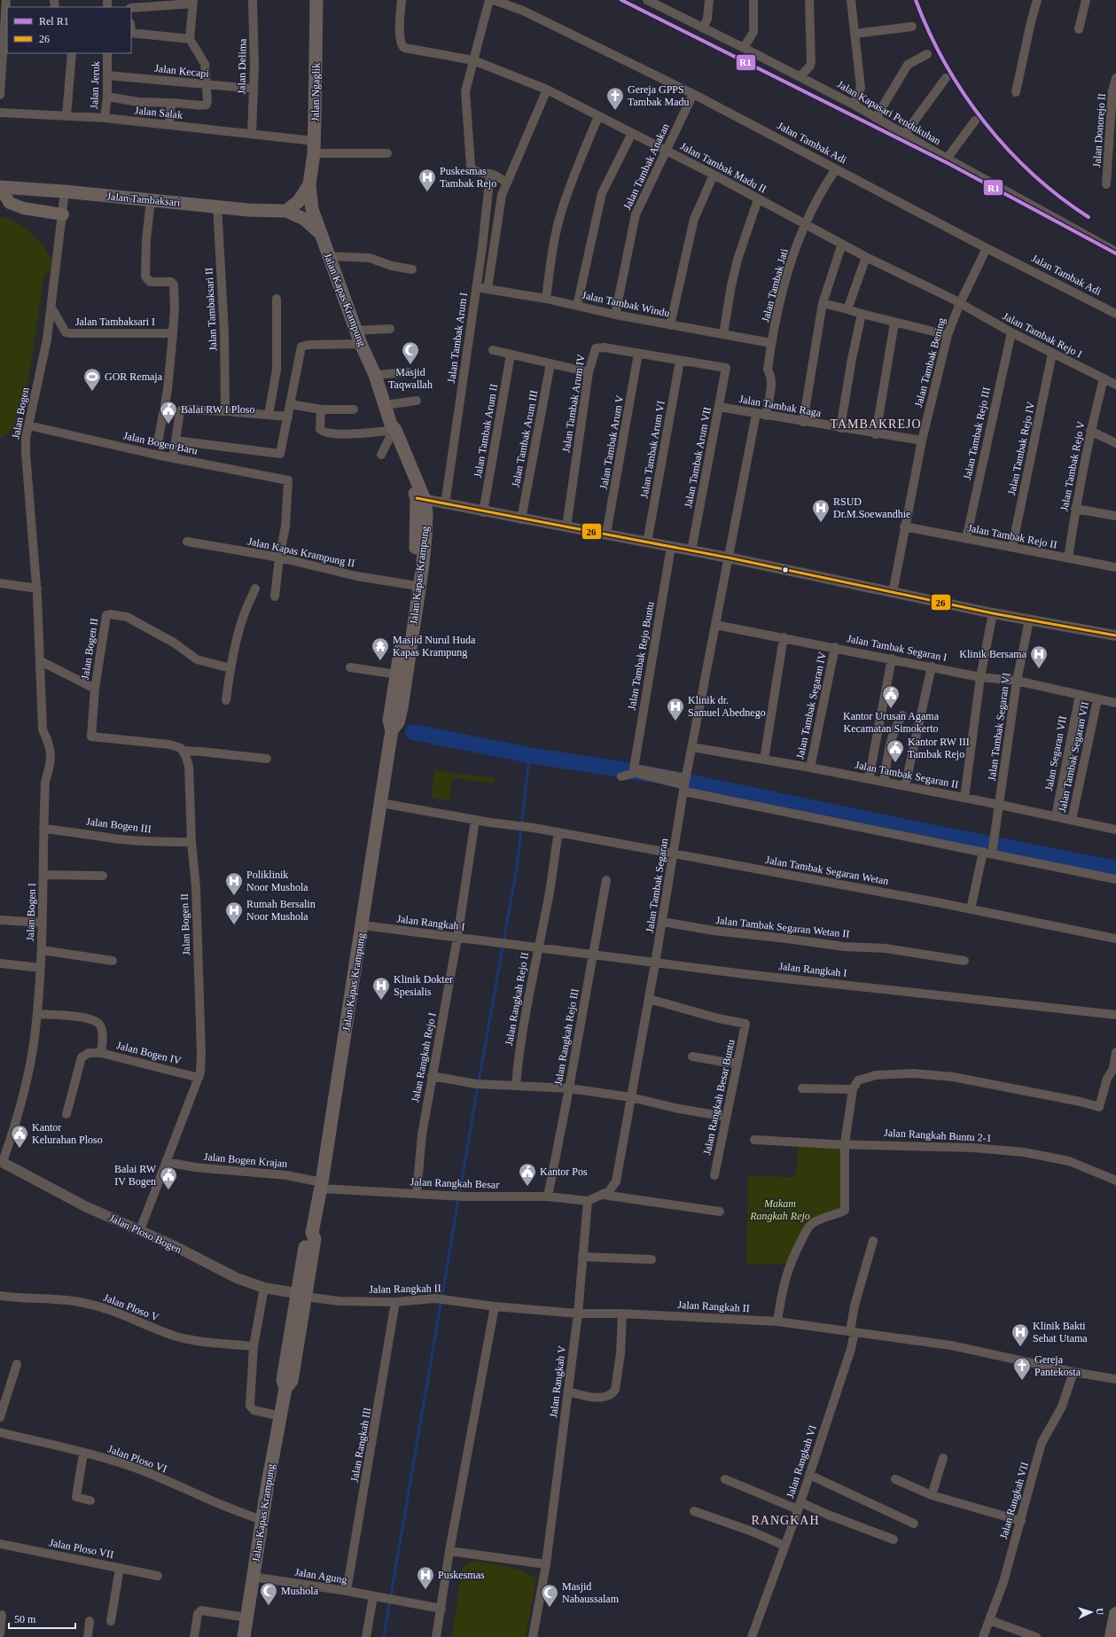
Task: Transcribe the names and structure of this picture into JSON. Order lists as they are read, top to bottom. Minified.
{"streets":{"main road":["Jalan Ngaglik","Jalan Tambaksari","Jalan Kapas Krampung"],"street":["Jalan Delima","Jalan Kecapi","Jalan Jeruk","Jalan Salak","Jalan Kapasari Pendukuhan","Jalan Donorejo II","Jalan Tambak Adi","Jalan Tambak Anakan","Jalan Tambak Madu II","Jalan Tambak Jati","Jalan Tambak Windu","Jalan Tambaksari II","Jalan Tambaksari I","Jalan Tambak Rejo I","Jalan Tambak Arum I","Jalan Tambak Bening","Jalan Tambak Arum IV","Jalan Tambak Raga","Jalan Bogen","Jalan Tambak Arum II","Jalan Tambak Rejo III","Jalan Tambak Arum III","Jalan Tambak Arum V","Jalan Bogen Baru","Jalan Tambak Rejo IV","Jalan Tambak Arum VI","Jalan Tambak Arum VII","Jalan Tambak Rejo V","Jalan Tambak Rejo II","Jalan Kapas Krampung II","Jalan Tambak Segaran I","Jalan Bogen II","Jalan Tambak Rejo Buntu","Jalan Tambak Segaran IV","Jalan Tambak Segaran VI","Jalan Segaran VII","Jalan Tambak Segaran VII","Jalan Tambak Segaran II","Jalan Bogen III","Jalan Tambak Segaran Wetan","Jalan Tambak Segaran","Jalan Bogen I","Jalan Rangkah I","Jalan Tambak Segaran Wetan II","Jalan Rangkah Rejo II","Jalan Rangkah Rejo III","Jalan Bogen IV","Jalan Rangkah Rejo I","Jalan Rangkah Besar Buntu","Jalan Rangkah Buntu 2-1","Jalan Bogen Krajan","Jalan Rangkah Besar","Jalan Ploso Bogen","Jalan Rangkah II","Jalan Ploso V","Jalan Rangkah V","Jalan Rangkah III","Jalan Ploso VI","Jalan Rangkah VI","Jalan Rangkah VII","Jalan Ploso VII","Jalan Agung"]},"crossings":[["Jalan Delima","Jalan Kecapi"],["Jalan Delima","Jalan Salak"],["Jalan Kecapi","Jalan Jeruk"],["Jalan Jeruk","Jalan Salak"],["Jalan Ngaglik","Jalan Salak"],["Jalan Ngaglik","Jalan Tambaksari"],["Jalan Ngaglik","Jalan Kapas Krampung"],["Jalan Tambak Adi","Jalan Tambak Anakan"],["Jalan Tambak Adi","Jalan Tambak Jati"],["Jalan Tambak Adi","Jalan Tambak Bening"],["Jalan Tambak Anakan","Jalan Tambak Madu II"],["Jalan Tambak Anakan","Jalan Tambak Windu"],["Jalan Tambak Madu II","Jalan Tambak Jati"],["Jalan Tambak Madu II","Jalan Tambak Rejo I"],["Jalan Tambak Madu II","Jalan Tambak Bening"],["Jalan Tambaksari","Jalan Kapas Krampung"],["Jalan Tambaksari","Jalan Tambaksari II"],["Jalan Tambaksari","Jalan Bogen"],["Jalan Tambak Jati","Jalan Tambak Windu"],["Jalan Tambak Jati","Jalan Tambak Raga"],["Jalan Kapas Krampung","Jalan Kapas Krampung II"],["Jalan Kapas Krampung","Jalan Rangkah I"],["Jalan Kapas Krampung","Jalan Bogen Krajan"],["Jalan Kapas Krampung","Jalan Rangkah Besar"],["Jalan Kapas Krampung","Jalan Ploso Bogen"],["Jalan Kapas Krampung","Jalan Rangkah II"],["Jalan Kapas Krampung","Jalan Ploso VI"],["Jalan Kapas Krampung","Jalan Agung"],["Jalan Tambak Windu","Jalan Tambak Arum I"],["Jalan Tambaksari I","Jalan Bogen"],["Jalan Tambak Rejo I","Jalan Tambak Bening"],["Jalan Tambak Rejo I","Jalan Tambak Rejo III"],["Jalan Tambak Rejo I","Jalan Tambak Rejo IV"],["Jalan Tambak Rejo I","Jalan Tambak Rejo V"],["Jalan Tambak Bening","Jalan Tambak Raga"],["Jalan Tambak Bening","Jalan Tambak Rejo II"],["Jalan Tambak Arum IV","Jalan Tambak Arum V"],["Jalan Tambak Arum IV","Jalan Tambak Arum VI"],["Jalan Tambak Arum IV","Jalan Tambak Arum VII"],["Jalan Tambak Raga","Jalan Tambak Arum VII"],["Jalan Bogen","Jalan Bogen Baru"],["Jalan Bogen","Jalan Bogen II"],["Jalan Bogen","Jalan Bogen I"],["Jalan Tambak Rejo III","Jalan Tambak Rejo II"],["Jalan Bogen Baru","Jalan Kapas Krampung II"],["Jalan Tambak Rejo IV","Jalan Tambak Rejo II"],["Jalan Tambak Rejo V","Jalan Tambak Rejo II"],["Jalan Tambak Segaran I","Jalan Tambak Segaran IV"],["Jalan Tambak Segaran I","Jalan Tambak Segaran VI"],["Jalan Tambak Segaran I","Jalan Segaran VII"],["Jalan Tambak Segaran I","Jalan Tambak Segaran VII"],["Jalan Tambak Segaran I","Jalan Tambak Segaran"],["Jalan Bogen II","Jalan Bogen III"],["Jalan Bogen II","Jalan Bogen I"],["Jalan Bogen II","Jalan Bogen IV"],["Jalan Bogen II","Jalan Bogen Krajan"],["Jalan Bogen II","Jalan Ploso Bogen"],["Jalan Tambak Rejo Buntu","Jalan Tambak Segaran"],["Jalan Tambak Segaran IV","Jalan Tambak Segaran II"],["Jalan Tambak Segaran VI","Jalan Tambak Segaran II"],["Jalan Tambak Segaran VI","Jalan Tambak Segaran Wetan"],["Jalan Segaran VII","Jalan Tambak Segaran II"],["Jalan Tambak Segaran VII","Jalan Tambak Segaran II"],["Jalan Tambak Segaran II","Jalan Tambak Segaran"],["Jalan Bogen III","Jalan Bogen I"],["Jalan Tambak Segaran Wetan","Jalan Tambak Segaran"],["Jalan Tambak Segaran Wetan","Jalan Rangkah Rejo II"],["Jalan Tambak Segaran Wetan","Jalan Rangkah Rejo I"],["Jalan Tambak Segaran","Jalan Rangkah I"],["Jalan Tambak Segaran","Jalan Tambak Segaran Wetan II"],["Jalan Tambak Segaran","Jalan Rangkah Besar Buntu"],["Jalan Tambak Segaran","Jalan Rangkah Besar"],["Jalan Tambak Segaran","Jalan Rangkah V"],["Jalan Bogen I","Jalan Bogen IV"],["Jalan Bogen I","Jalan Ploso Bogen"],["Jalan Rangkah I","Jalan Rangkah Rejo II"],["Jalan Rangkah I","Jalan Rangkah Rejo III"],["Jalan Rangkah I","Jalan Rangkah Rejo I"],["Jalan Rangkah Rejo III","Jalan Rangkah Besar"],["Jalan Rangkah Rejo I","Jalan Rangkah Besar"],["Jalan Bogen Krajan","Jalan Rangkah Besar"],["Jalan Rangkah Besar","Jalan Rangkah V"],["Jalan Ploso Bogen","Jalan Rangkah II"],["Jalan Rangkah II","Jalan Rangkah V"],["Jalan Rangkah II","Jalan Rangkah III"],["Jalan Rangkah II","Jalan Rangkah VI"],["Jalan Rangkah II","Jalan Rangkah VII"],["Jalan Rangkah III","Jalan Agung"]],"districts":["TAMBAKREJO","RANGKAH"],"parks":["Makam Rangkah Rejo"],"places":{"church":["Gereja GPPS Tambak Madu","Gereja Pantekosta"],"hospital":["Puskesmas Tambak Rejo","RSUD Dr.M.Soewandhie","Klinik Bersama","Klinik dr. Samuel Abednego","Poliklinik Noor Mushola","Rumah Bersalin Noor Mushola","Klinik Dokter Spesialis","Klinik Bakti Sehat Utama","Puskesmas"],"mosque":["Masjid Taqwallah","Mushola","Masjid Nabaussalam"],"sports":["GOR Remaja"],"public building":["Balai RW I Ploso","Kantor Urusan Agama Kecamatan Simokerto","Kantor RW III Tambak Rejo","Kantor Kelurahan Ploso","Kantor Pos","Balai RW IV Bogen"],"temple":["Masjid Nurul Huda Kapas Krampung"]},"lines":["rail line R1","transit line 26"],"legend":["Rel R1","26"],"scale_bar":"50 m","north":"right"}
